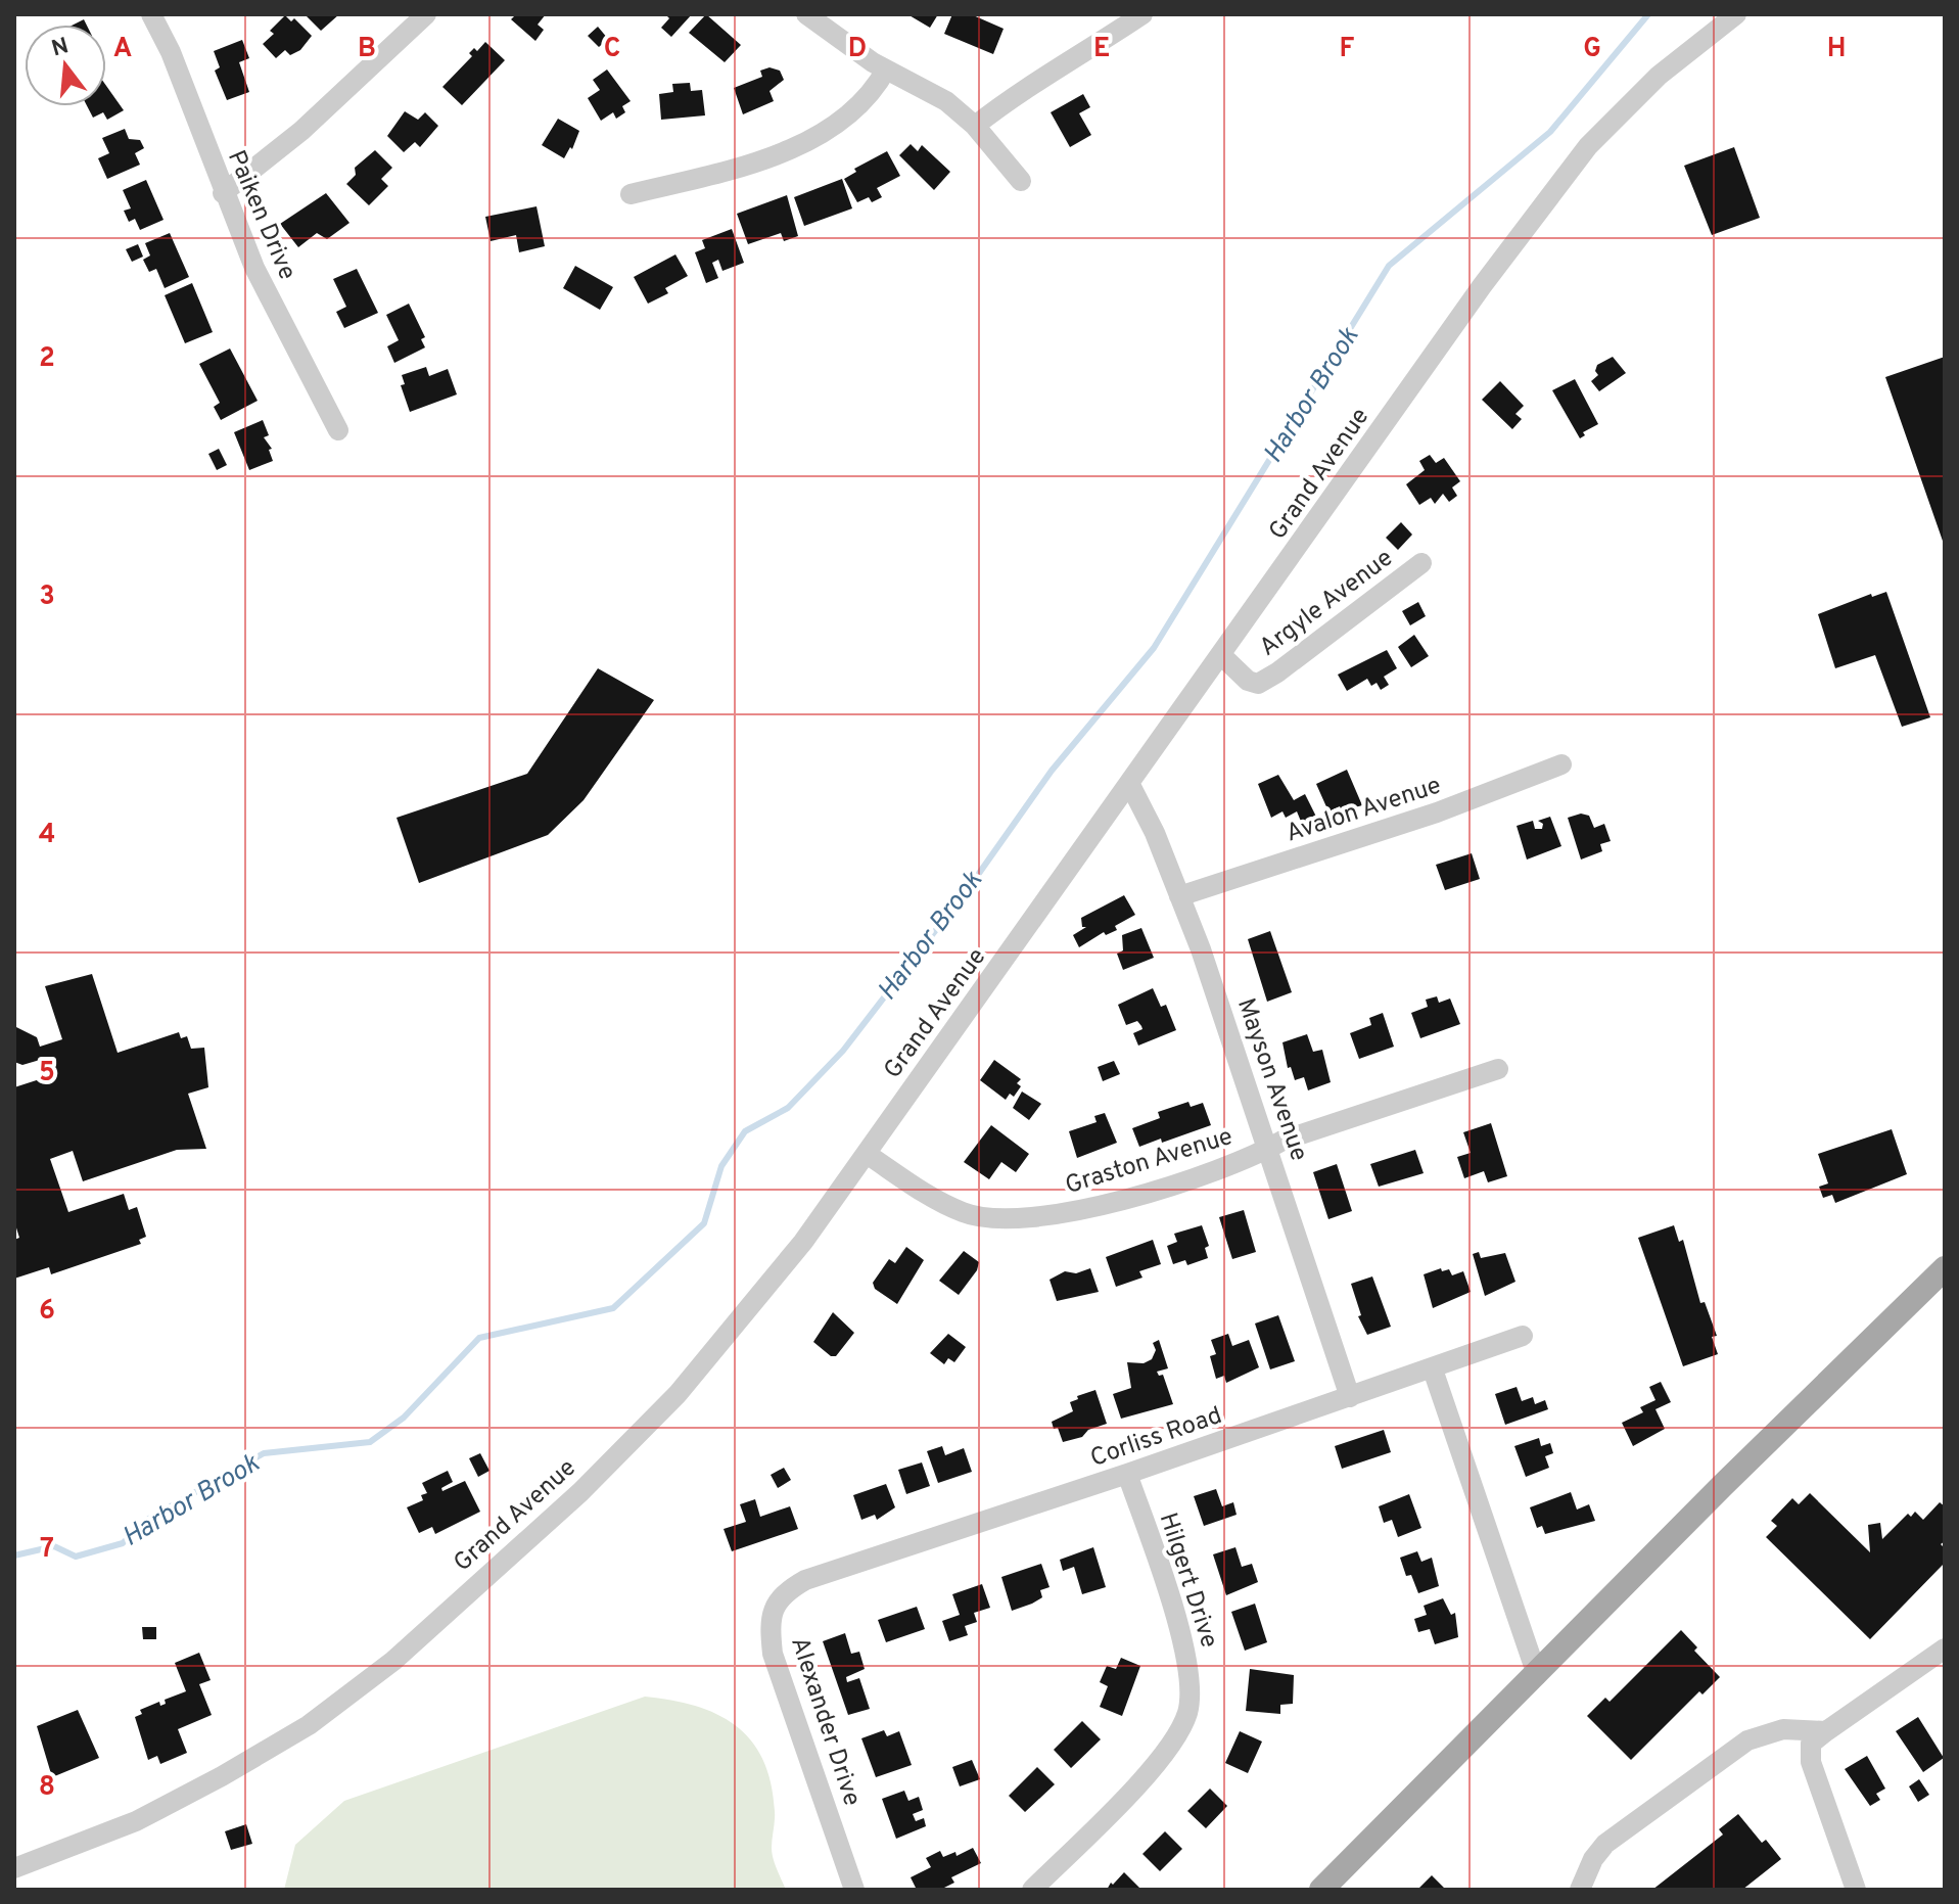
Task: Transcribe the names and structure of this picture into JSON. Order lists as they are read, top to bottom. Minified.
{"streets":{"street":["Paiken Drive","Grand Avenue","Argyle Avenue","Avalon Avenue","Mayson Avenue","Graston Avenue","Corliss Road","Hilgert Drive","Alexander Drive"]},"crossings":[["Grand Avenue","Argyle Avenue"],["Grand Avenue","Mayson Avenue"],["Grand Avenue","Graston Avenue"],["Avalon Avenue","Mayson Avenue"],["Mayson Avenue","Graston Avenue"],["Mayson Avenue","Corliss Road"],["Corliss Road","Hilgert Drive"],["Corliss Road","Alexander Drive"]],"water":["Harbor Brook"],"north":"top","grid":{"columns":["A","B","C","D","E","F","G","H"],"rows":["2","3","4","5","6","7","8"]}}
